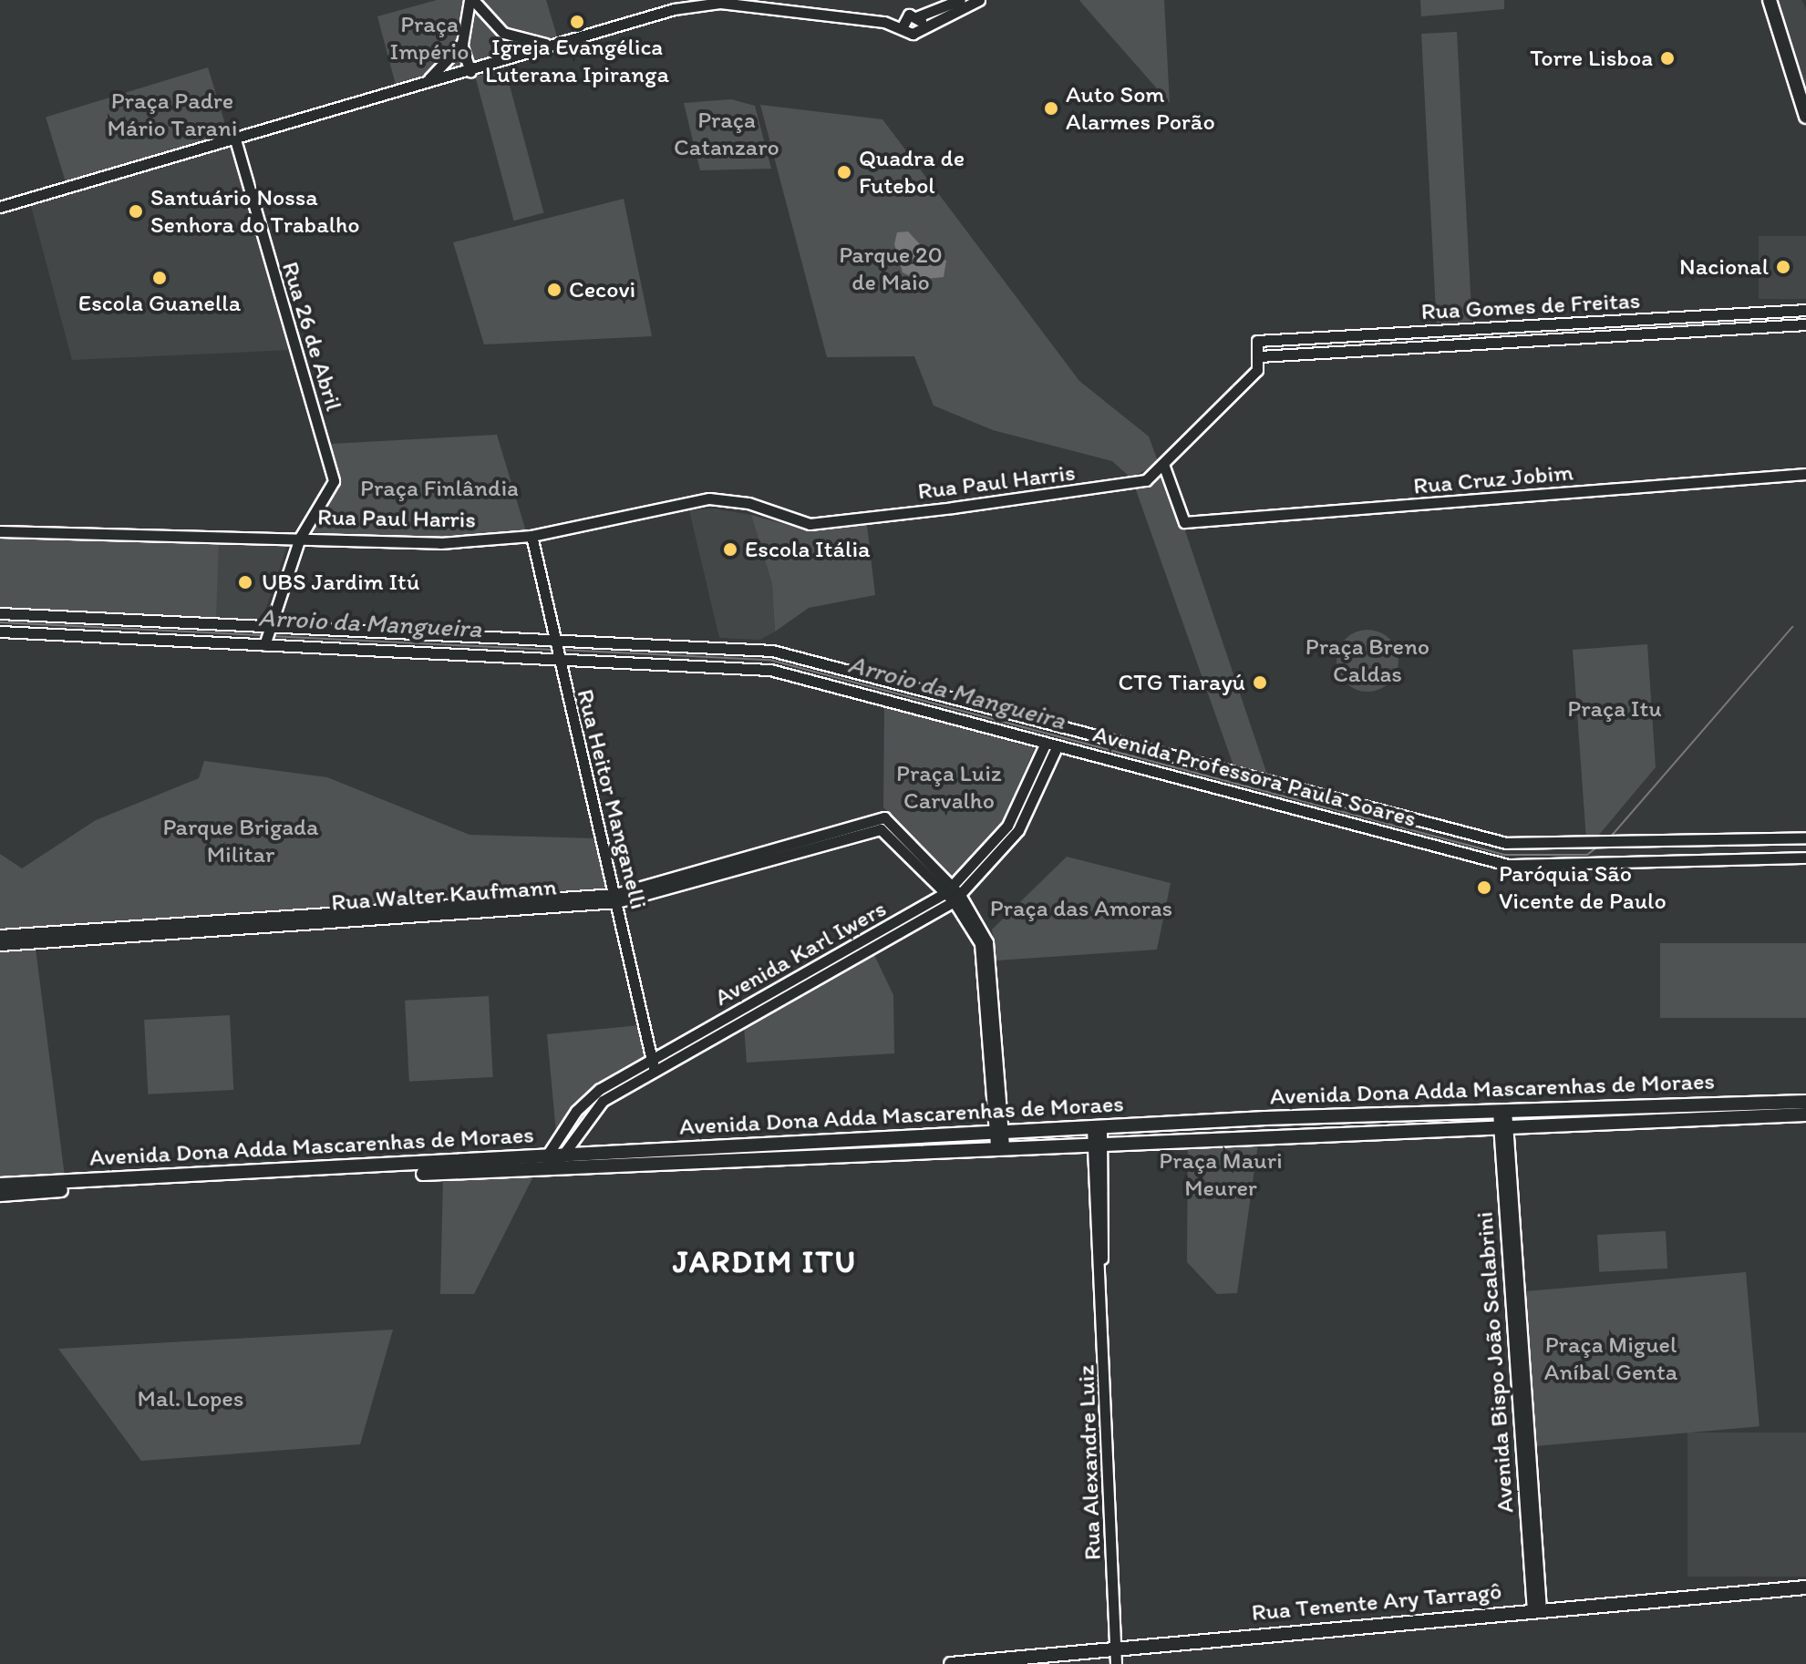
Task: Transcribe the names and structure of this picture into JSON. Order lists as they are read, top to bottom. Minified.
{"streets":{"main road":["Avenida Dona Adda Mascarenhas de Moraes","Rua Tenente Ary Tarragô"],"street":["Rua Gomes de Freitas","Rua 26 de Abril","Rua Cruz Jobim","Rua Paul Harris","Avenida Professora Paula Soares","Rua Heitor Manganelli","Rua Walter Kaufmann","Avenida Karl Iwers","Avenida Bispo João Scalabrini","Rua Alexandre Luiz"]},"crossings":[["Rua 26 de Abril","Rua Paul Harris"],["Rua 26 de Abril","Avenida Professora Paula Soares"],["Rua Cruz Jobim","Rua Paul Harris"],["Rua Paul Harris","Rua Heitor Manganelli"],["Avenida Professora Paula Soares","Rua Heitor Manganelli"],["Avenida Professora Paula Soares","Avenida Karl Iwers"],["Rua Heitor Manganelli","Rua Walter Kaufmann"],["Rua Heitor Manganelli","Avenida Karl Iwers"],["Rua Walter Kaufmann","Avenida Karl Iwers"],["Avenida Karl Iwers","Avenida Dona Adda Mascarenhas de Moraes"],["Avenida Dona Adda Mascarenhas de Moraes","Avenida Bispo João Scalabrini"],["Avenida Dona Adda Mascarenhas de Moraes","Rua Alexandre Luiz"],["Avenida Bispo João Scalabrini","Rua Tenente Ary Tarragô"],["Rua Alexandre Luiz","Rua Tenente Ary Tarragô"]],"districts":["JARDIM ITU"],"water":["Arroio da Mangueira"],"parks":["Praça Império","Praça Padre Mário Tarani","Praça Catanzaro","Parque 20 de Maio","Praça Finlândia","Praça Breno Caldas","Praça Itu","Praça Luiz Carvalho","Parque Brigada Militar","Praça das Amoras","Praça Mauri Meurer","Praça Miguel Aníbal Genta","Mal. Lopes"],"places":["Igreja Evangélica Luterana Ipiranga","Torre Lisboa","Auto Som Alarmes Porão","Quadra de Futebol","Santuário Nossa Senhora do Trabalho","Nacional","Escola Guanella","Cecovi","Escola Itália","UBS Jardim Itú","CTG Tiarayú","Paróquia São Vicente de Paulo"]}
